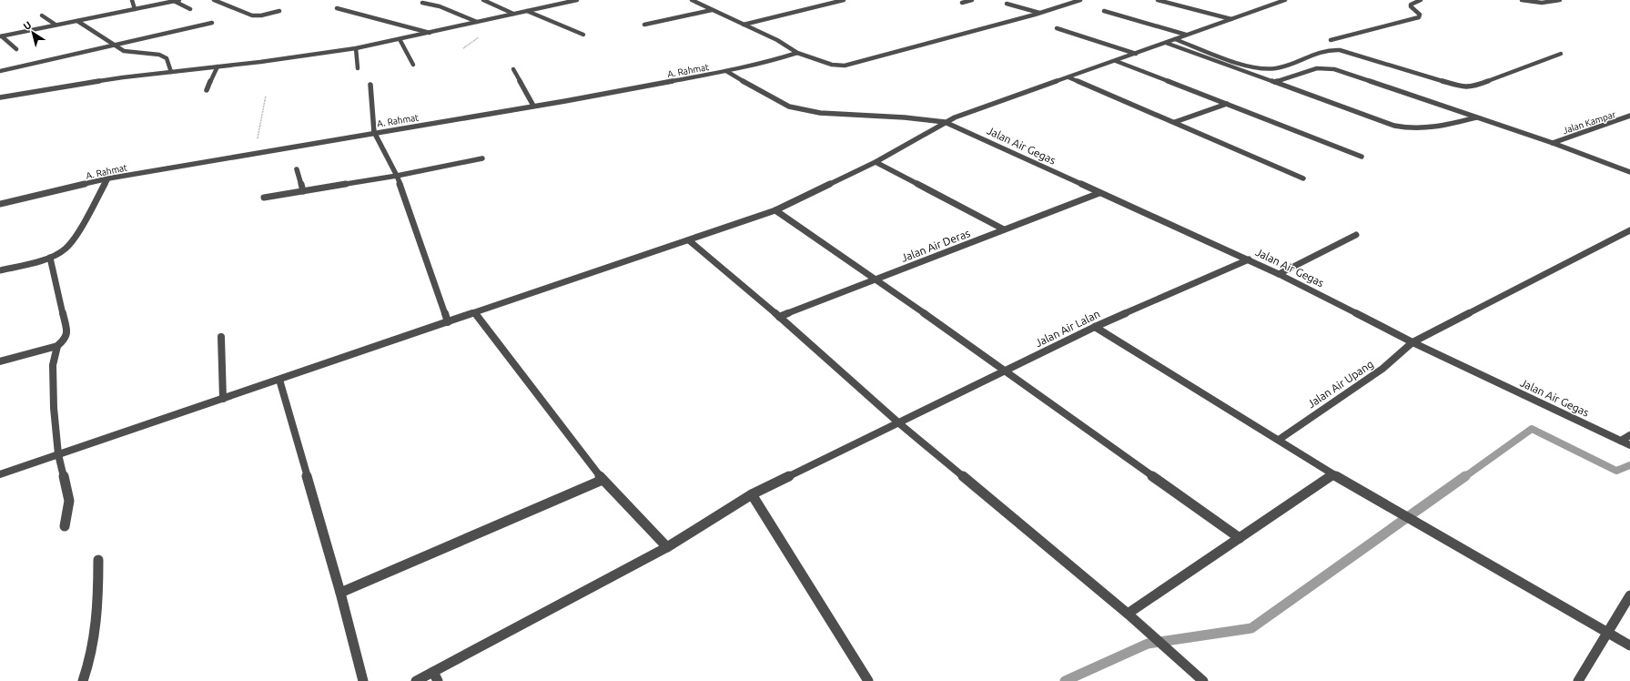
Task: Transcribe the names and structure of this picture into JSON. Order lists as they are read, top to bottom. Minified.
{"streets":{"street":["A. Rahmat","Jalan Kampar","Jalan Air Gegas","Jalan Air Deras","Jalan Air Lalan","Jalan Air Upang"]},"crossings":[["Jalan Air Gegas","Jalan Air Deras"],["Jalan Air Gegas","Jalan Air Lalan"],["Jalan Air Gegas","Jalan Air Upang"]],"north":"top left"}
